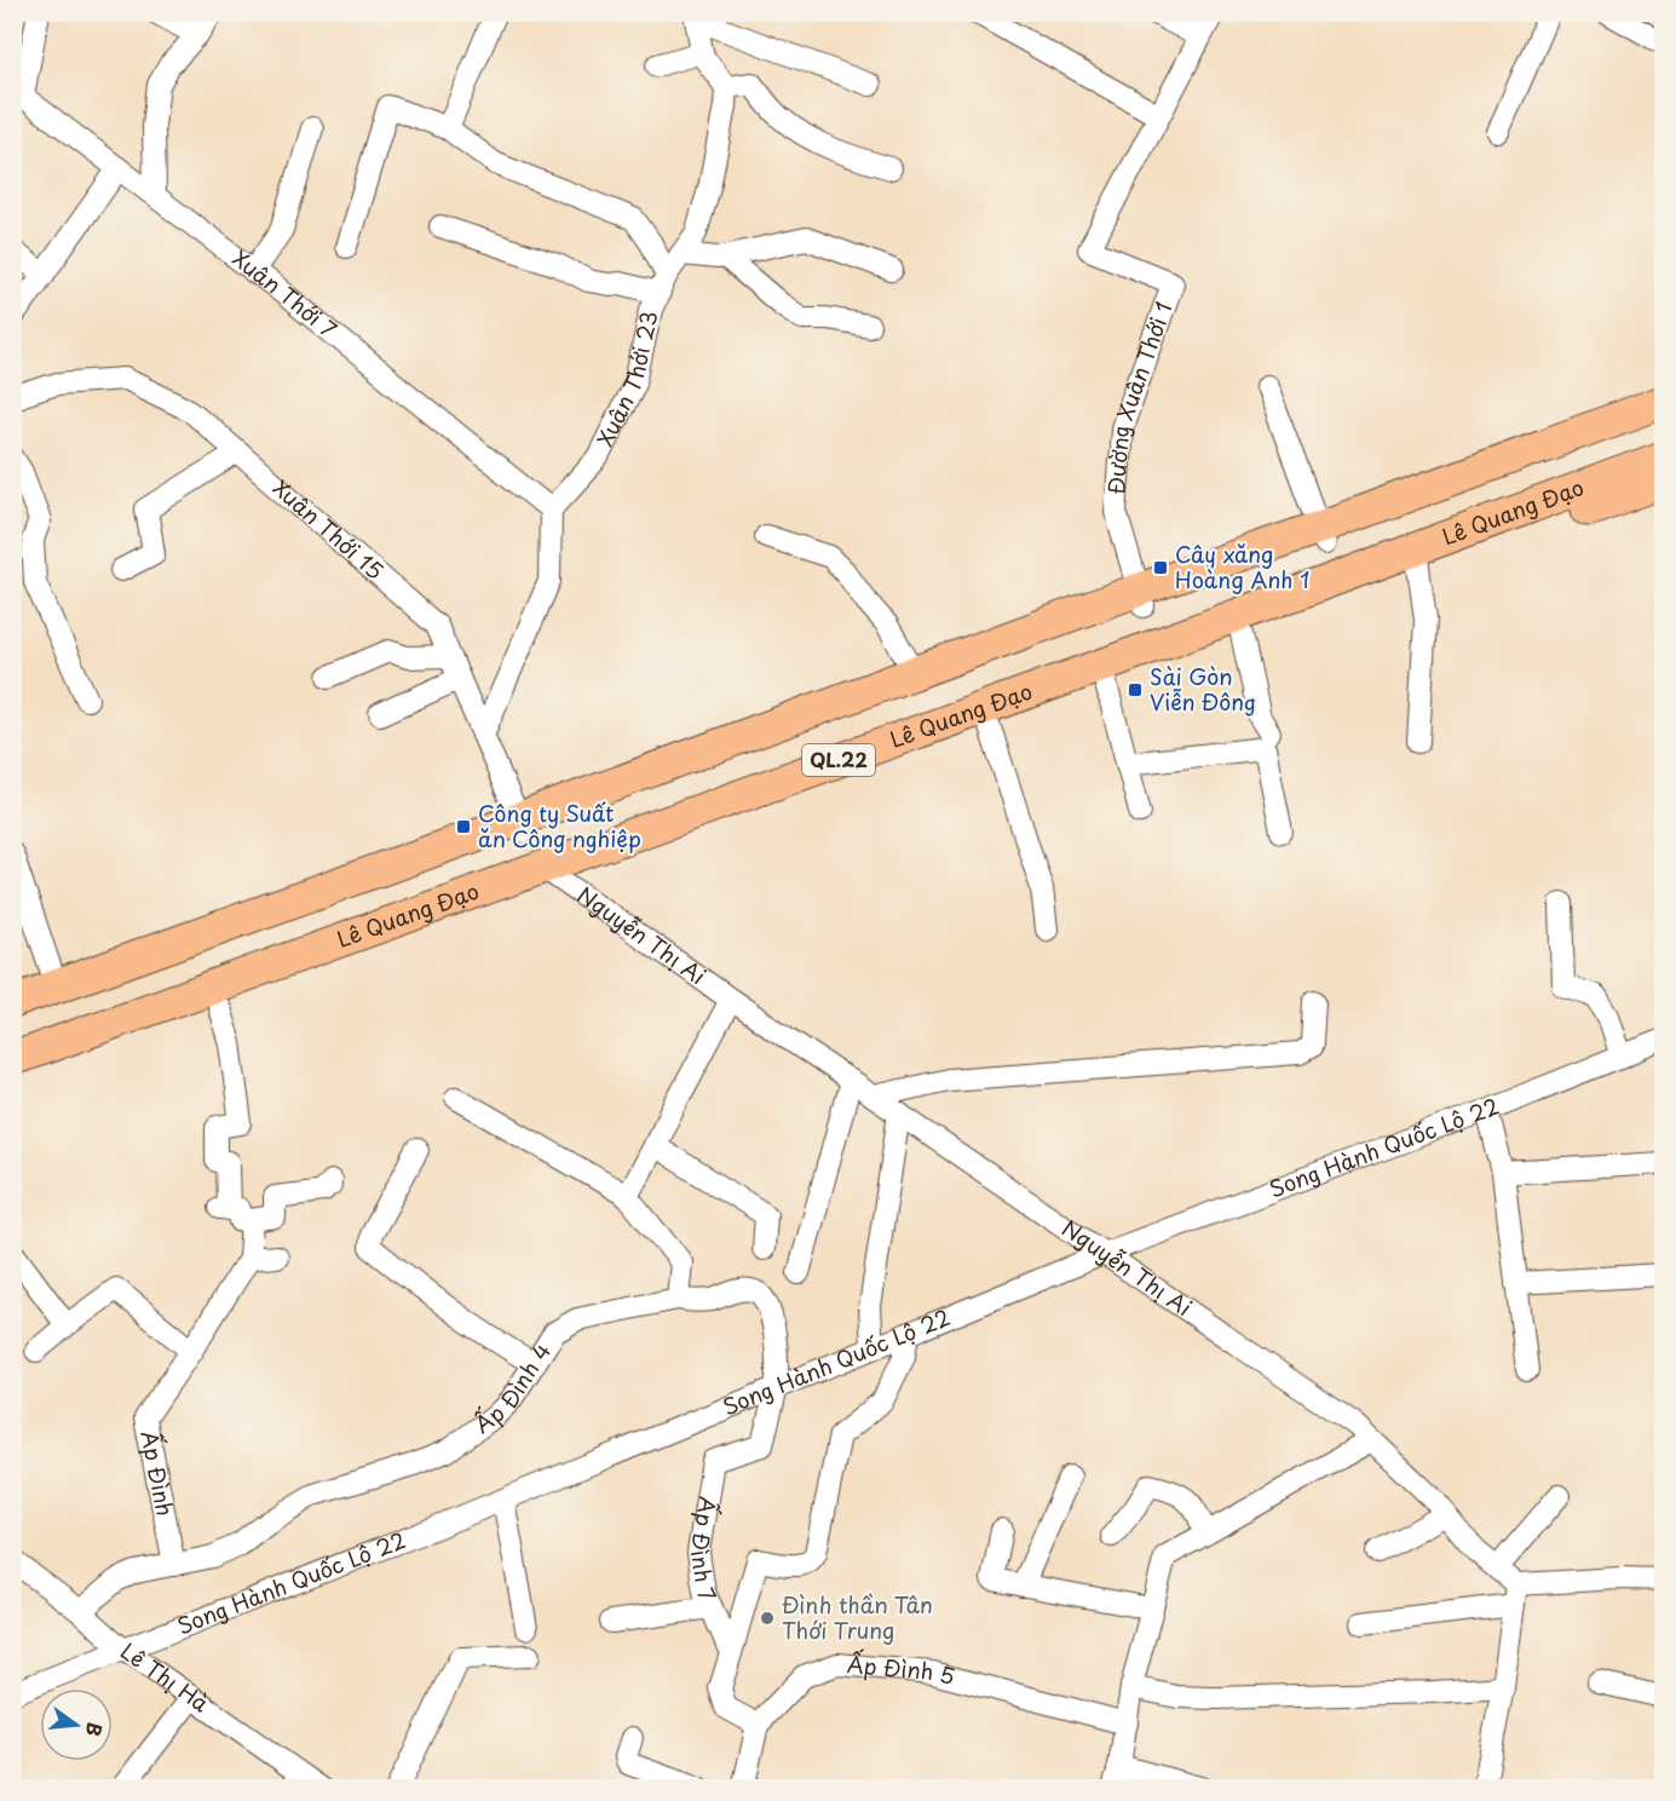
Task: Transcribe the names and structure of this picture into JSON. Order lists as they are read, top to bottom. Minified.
{"streets":{"highway":["Lê Quang Đạo","QL.22"],"street":["Xuân Thới 7","Xuân Thới 23","Đường Xuân Thới 1","Xuân Thới 15","Nguyễn Thị Ai","Song Hành Quốc Lộ 22","Ấp Đình 4","Ấp Đình","Ấp Đình 7","Ấp Đình 5","Lê Thị Hà"]},"crossings":[["Xuân Thới 7","Xuân Thới 23"],["Đường Xuân Thới 1","Lê Quang Đạo"],["Lê Quang Đạo","Xuân Thới 15"],["Lê Quang Đạo","Nguyễn Thị Ai"],["Nguyễn Thị Ai","Song Hành Quốc Lộ 22"],["Song Hành Quốc Lộ 22","Ấp Đình 4"],["Song Hành Quốc Lộ 22","Ấp Đình 7"],["Song Hành Quốc Lộ 22","Lê Thị Hà"],["Ấp Đình 4","Ấp Đình"],["Ấp Đình 4","Ấp Đình 7"],["Ấp Đình 4","Lê Thị Hà"]],"places":{"transit":["Cây xăng Hoàng Anh 1","Sài Gòn Viễn Đông","Công ty Suất ăn Công nghiệp"],"other":["Đình thần Tân Thới Trung"]},"north":"right"}
